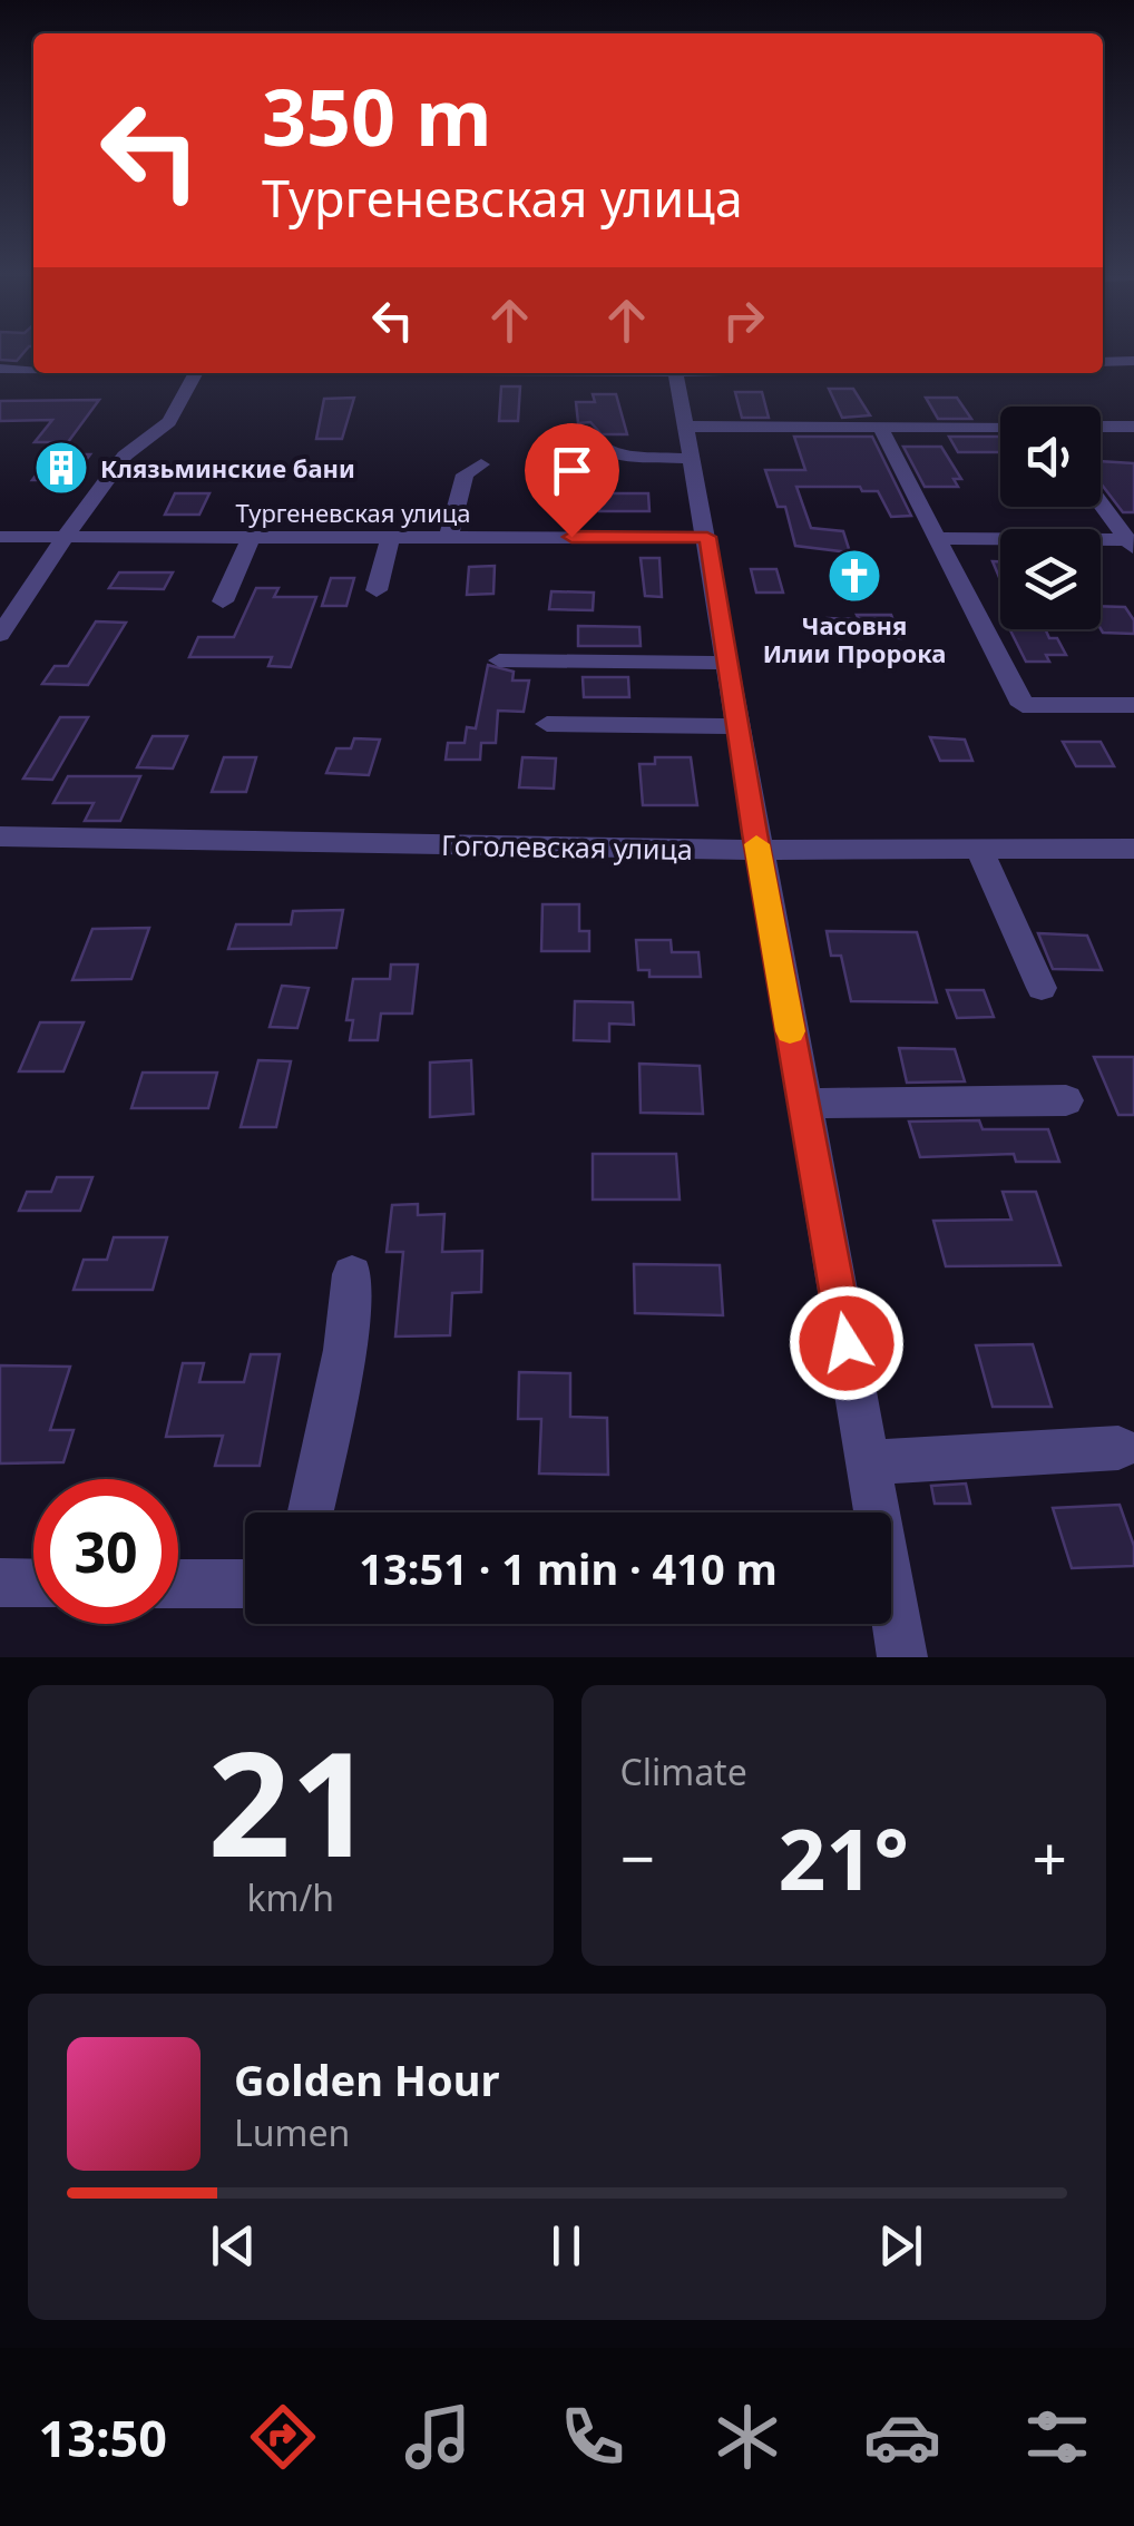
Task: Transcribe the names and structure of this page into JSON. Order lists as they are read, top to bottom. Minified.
{"streets":{"street":["Тургеневская улица","Гоголевская улица"]},"places":{"building":["Клязьминские бани"],"church":["Часовня Илии Пророка"]},"page":{"turn":["350 m","Тургеневская улица"],"limit":"30","trip":"13:51 · 1 min · 410 m","tile":[["21","km/h"],"Climate"],"heat":["−","21°","+"],"song":["Golden Hour","Lumen"],"tabs":"13:50"}}
